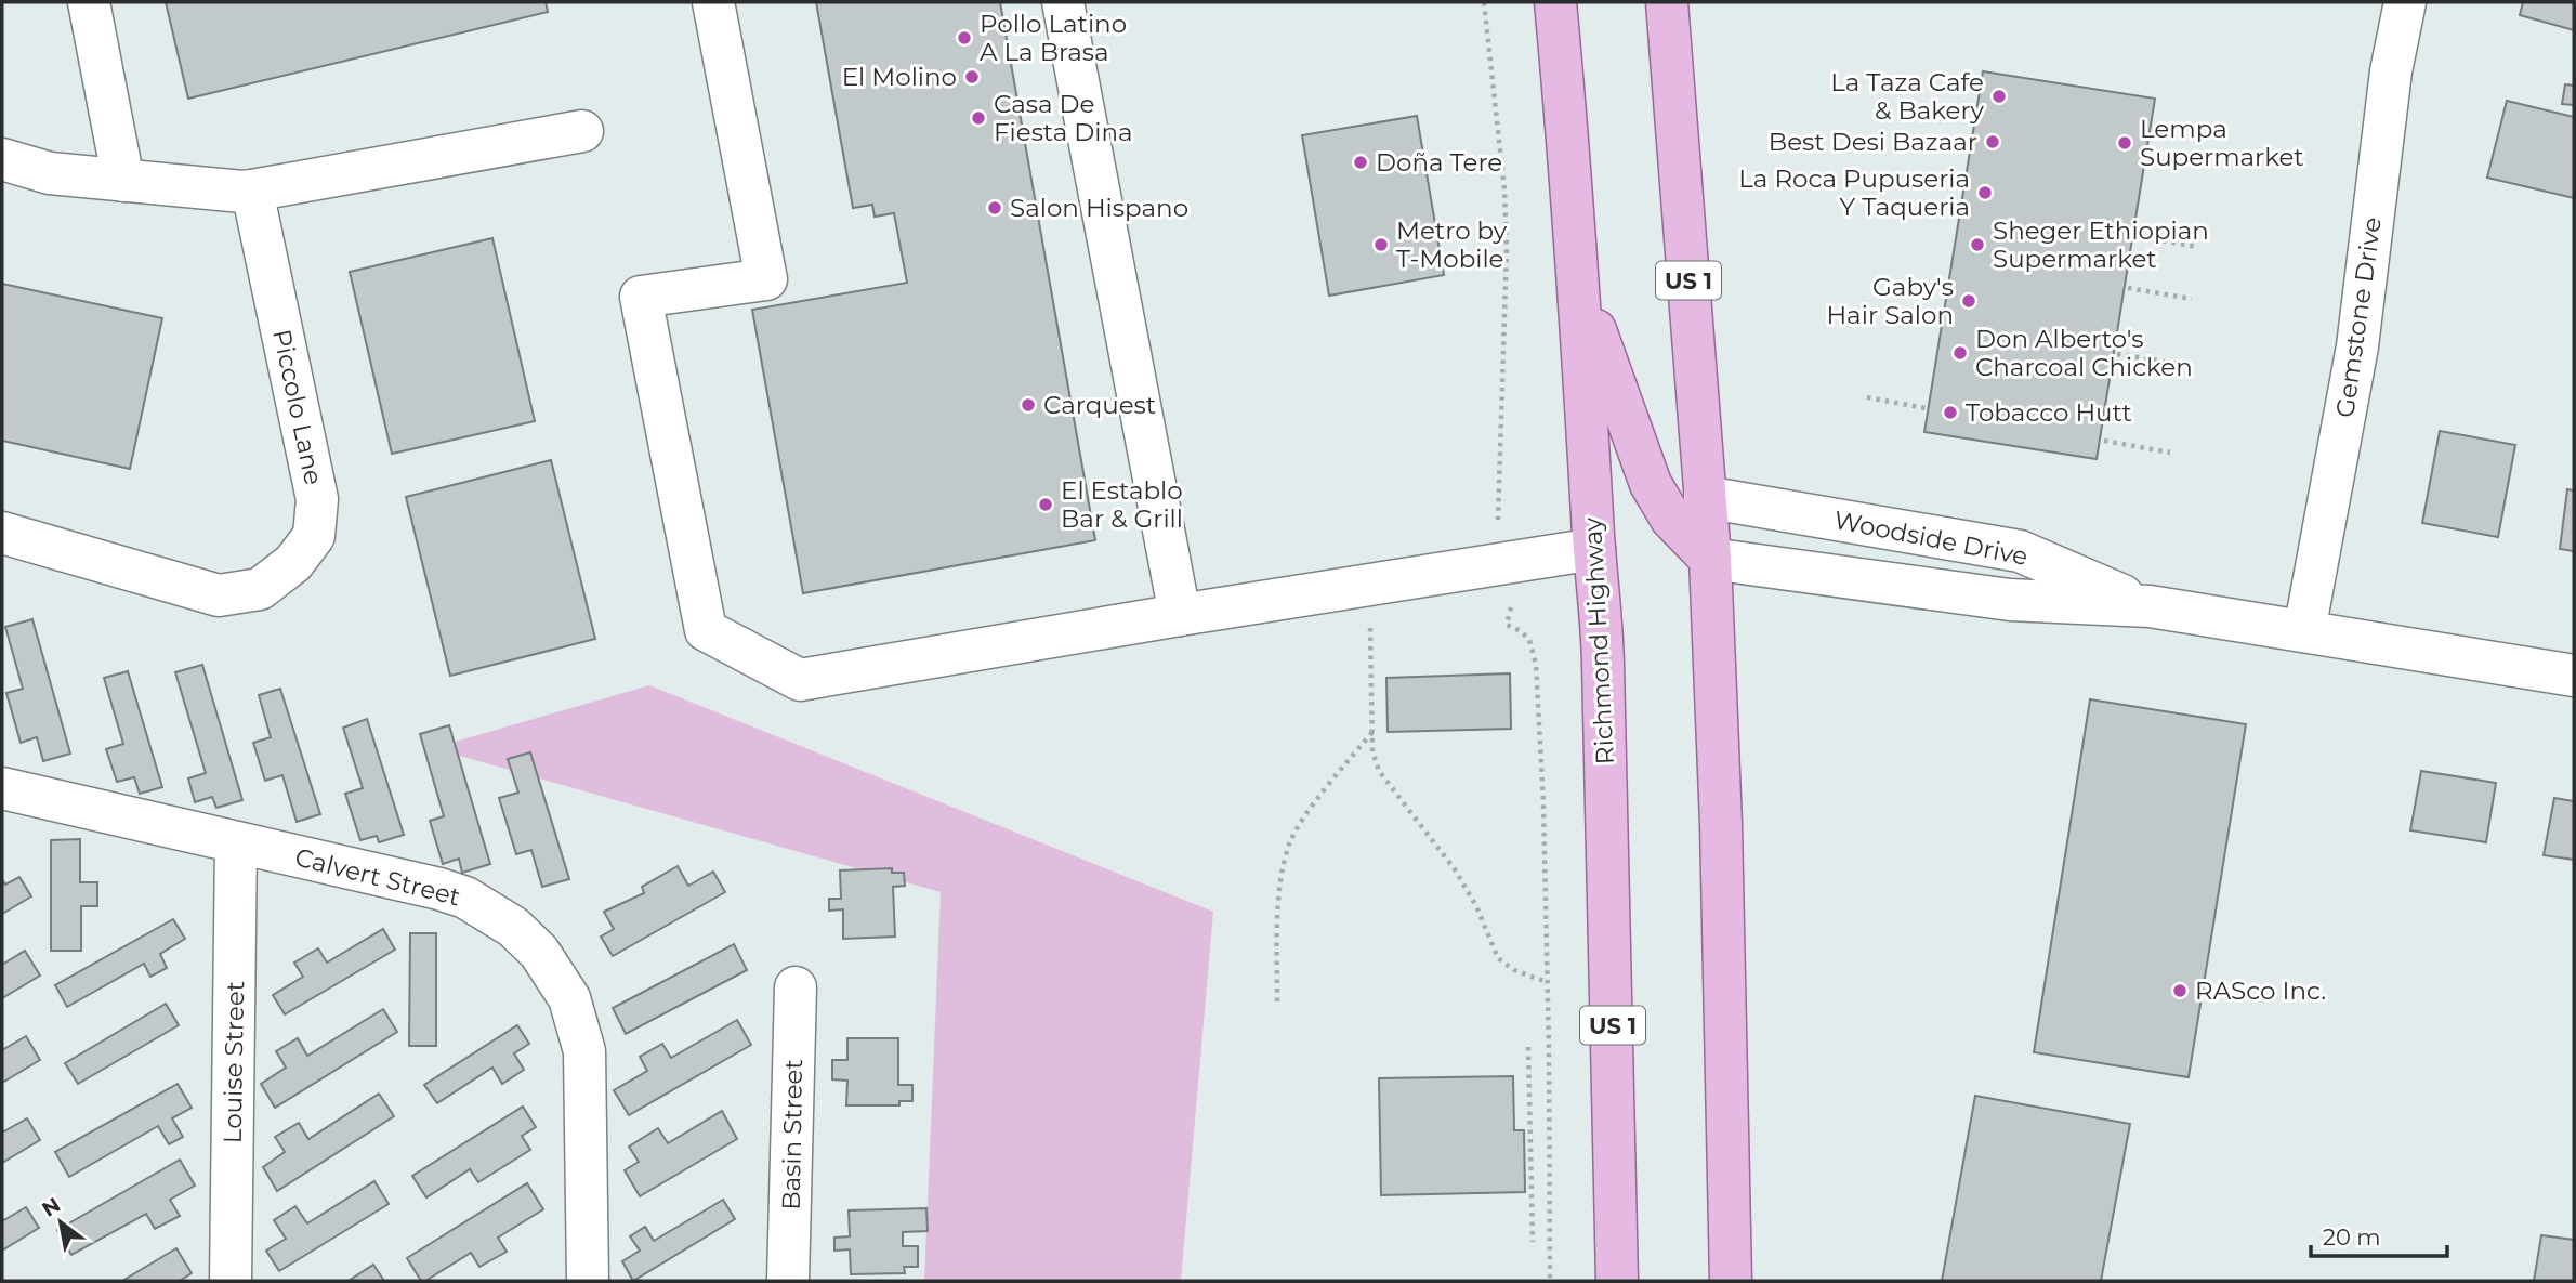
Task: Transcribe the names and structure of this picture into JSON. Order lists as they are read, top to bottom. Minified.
{"streets":{"main road":["US 1","Richmond Highway"],"street":["Gemstone Drive","Piccolo Lane","Woodside Drive","Calvert Street","Louise Street","Basin Street"]},"crossings":[["US 1","Woodside Drive"],["Gemstone Drive","Woodside Drive"],["Calvert Street","Louise Street"]],"places":["Pollo Latino A La Brasa","El Molino","La Taza Cafe & Bakery","Casa De Fiesta Dina","Best Desi Bazaar","Lempa Supermarket","Doña Tere","La Roca Pupuseria Y Taqueria","Salon Hispano","Metro by T-Mobile","Sheger Ethiopian Supermarket","Gaby's Hair Salon","Don Alberto's Charcoal Chicken","Carquest","Tobacco Hutt","El Establo Bar & Grill","RASco Inc."],"scale_bar":"20 m","north":"top left"}
